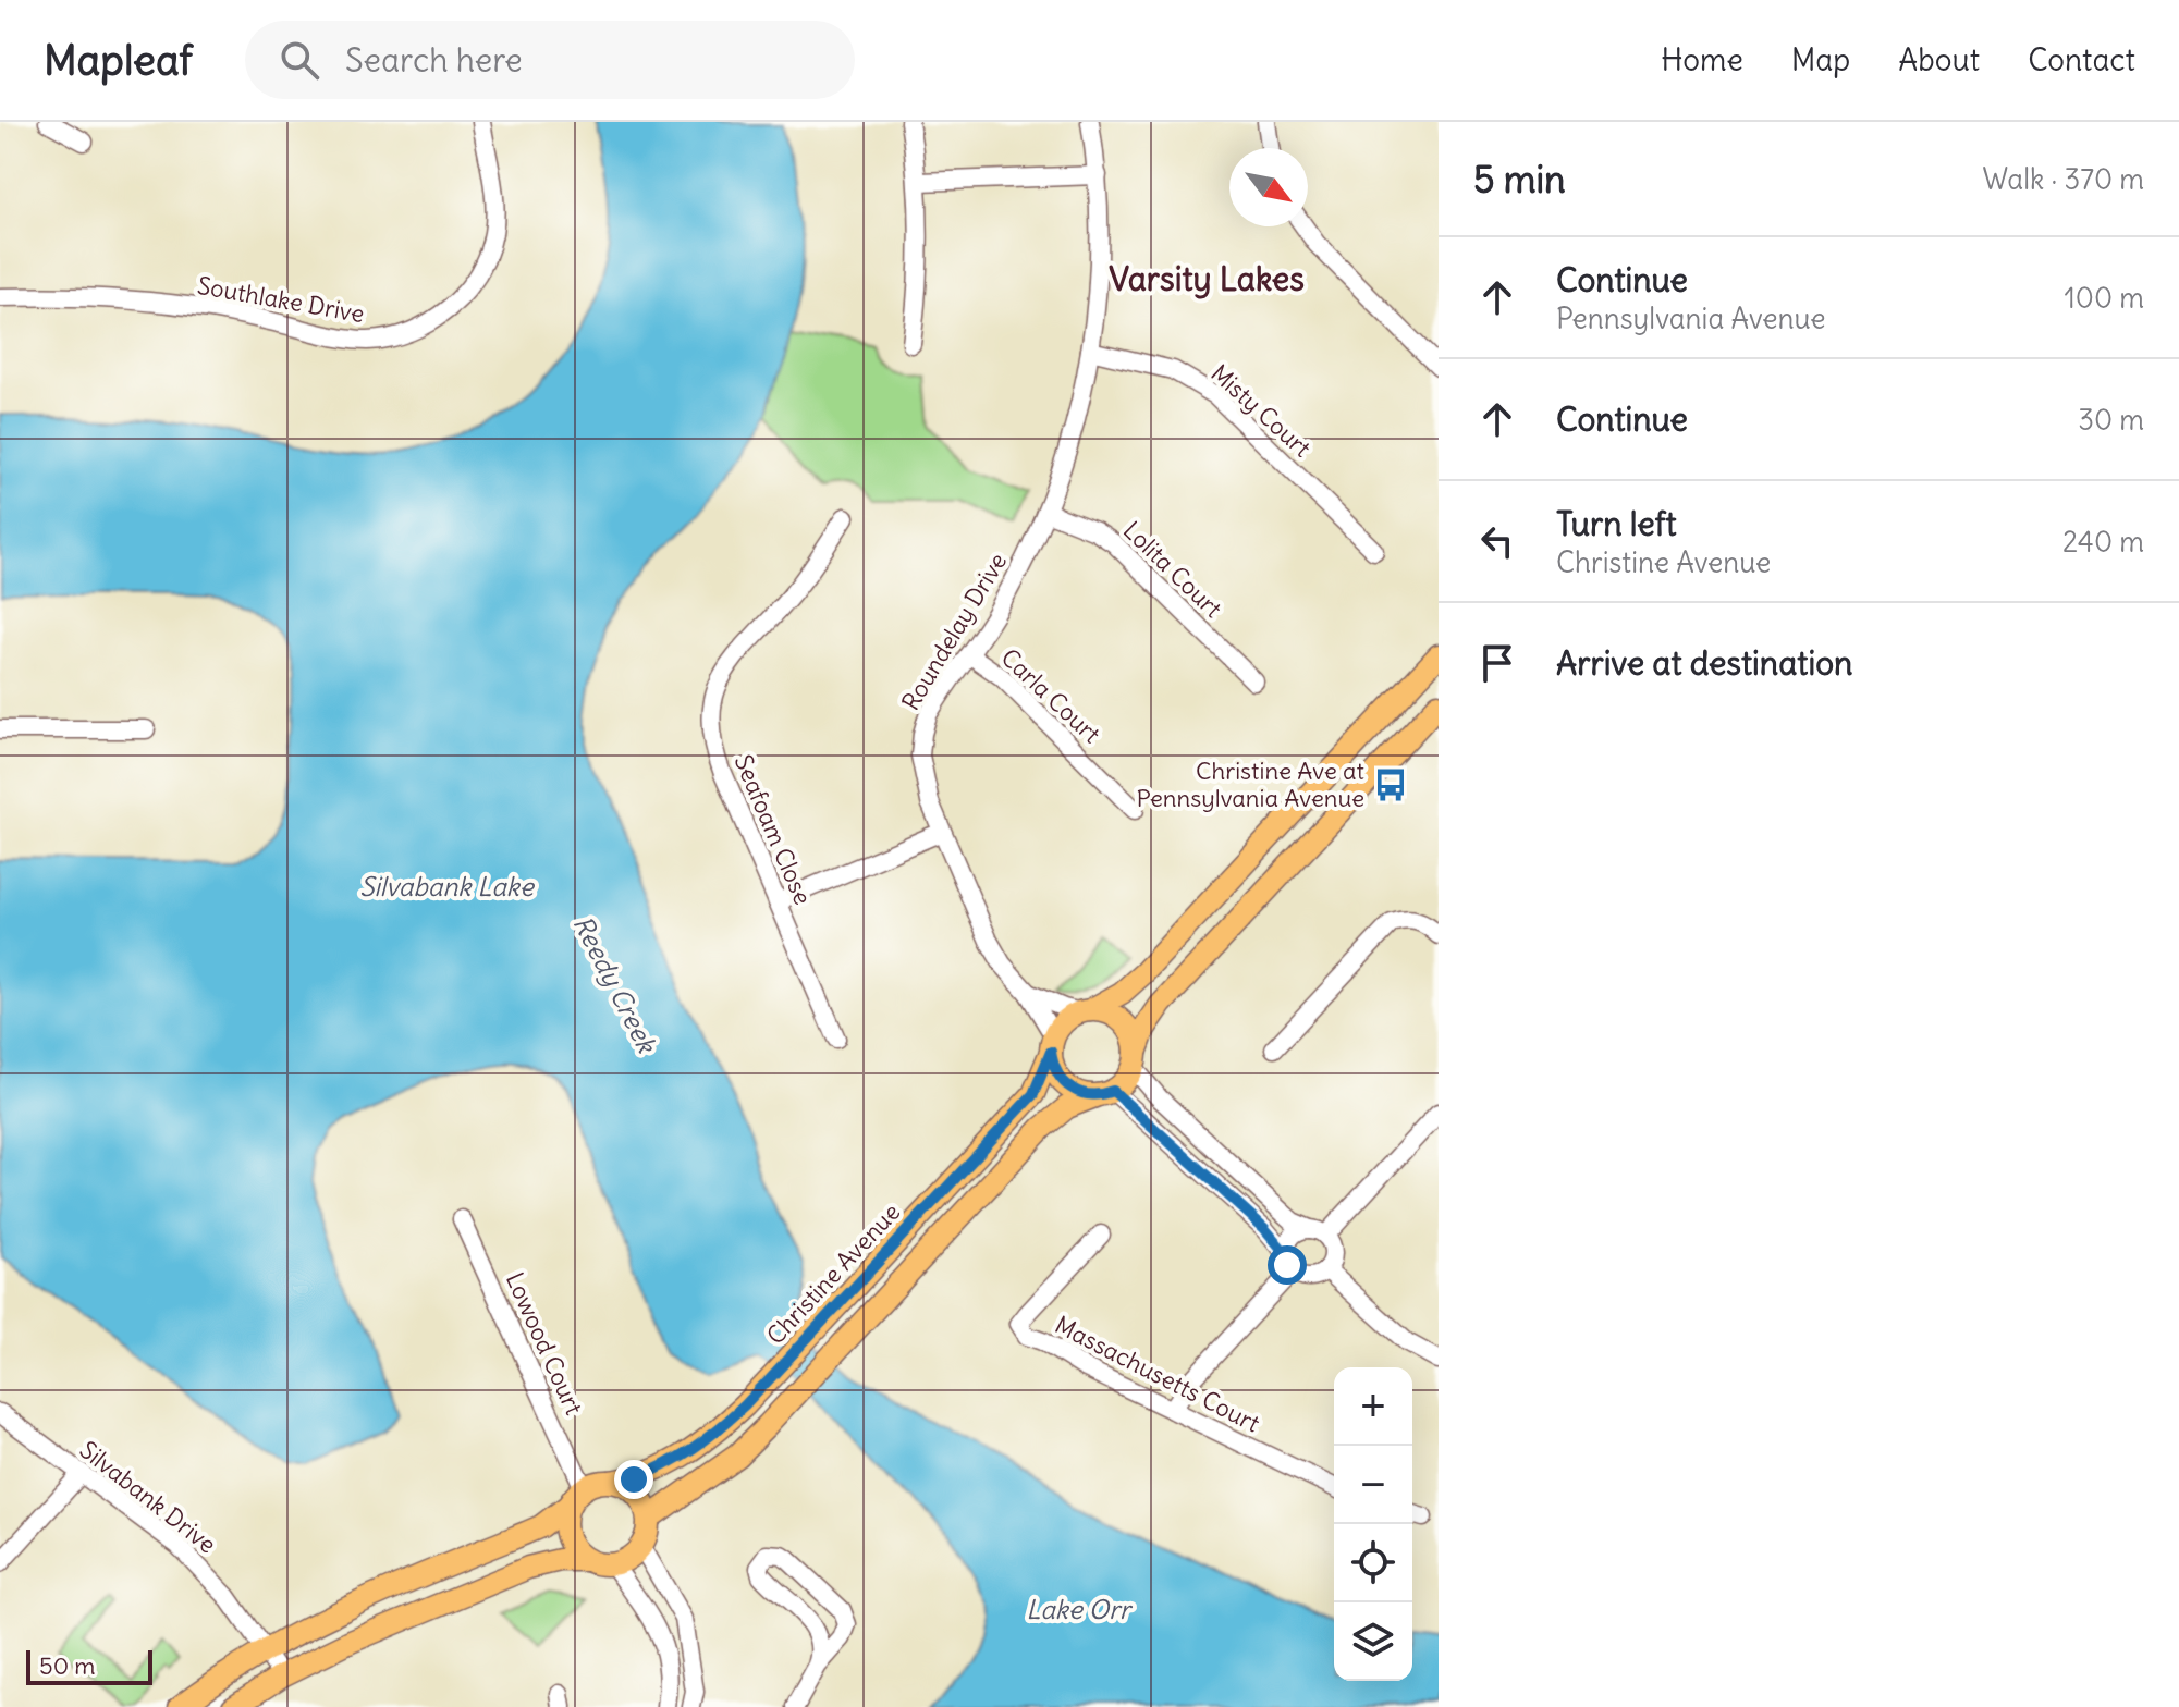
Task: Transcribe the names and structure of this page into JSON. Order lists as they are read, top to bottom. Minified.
{"streets":{"main road":["Christine Avenue"],"street":["Southlake Drive","Misty Court","Lolita Court","Roundelay Drive","Carla Court","Seafoam Close","Lowood Court","Massachusetts Court","Silvabank Drive"]},"crossings":[["Misty Court","Roundelay Drive"],["Lolita Court","Roundelay Drive"],["Roundelay Drive","Carla Court"],["Roundelay Drive","Christine Avenue"],["Christine Avenue","Lowood Court"]],"districts":["Varsity Lakes"],"water":["Silvabank Lake","Reedy Creek","Lake Orr"],"places":{"bus stop":["Christine Ave at Pennsylvania Avenue"]},"scale_bar":"50 m","north":"bottom right","page":{"header":"Mapleaf","search":"Search here","nav":["Home","Map","About","Contact"],"heading":["5 min","Walk · 370 m"],"list":[["Continue","Pennsylvania Avenue","100 m"],["Continue","30 m"],["Turn left","Christine Avenue","240 m"],"Arrive at destination"],"map_buttons":["+","−"],"scale":"50 m"}}
